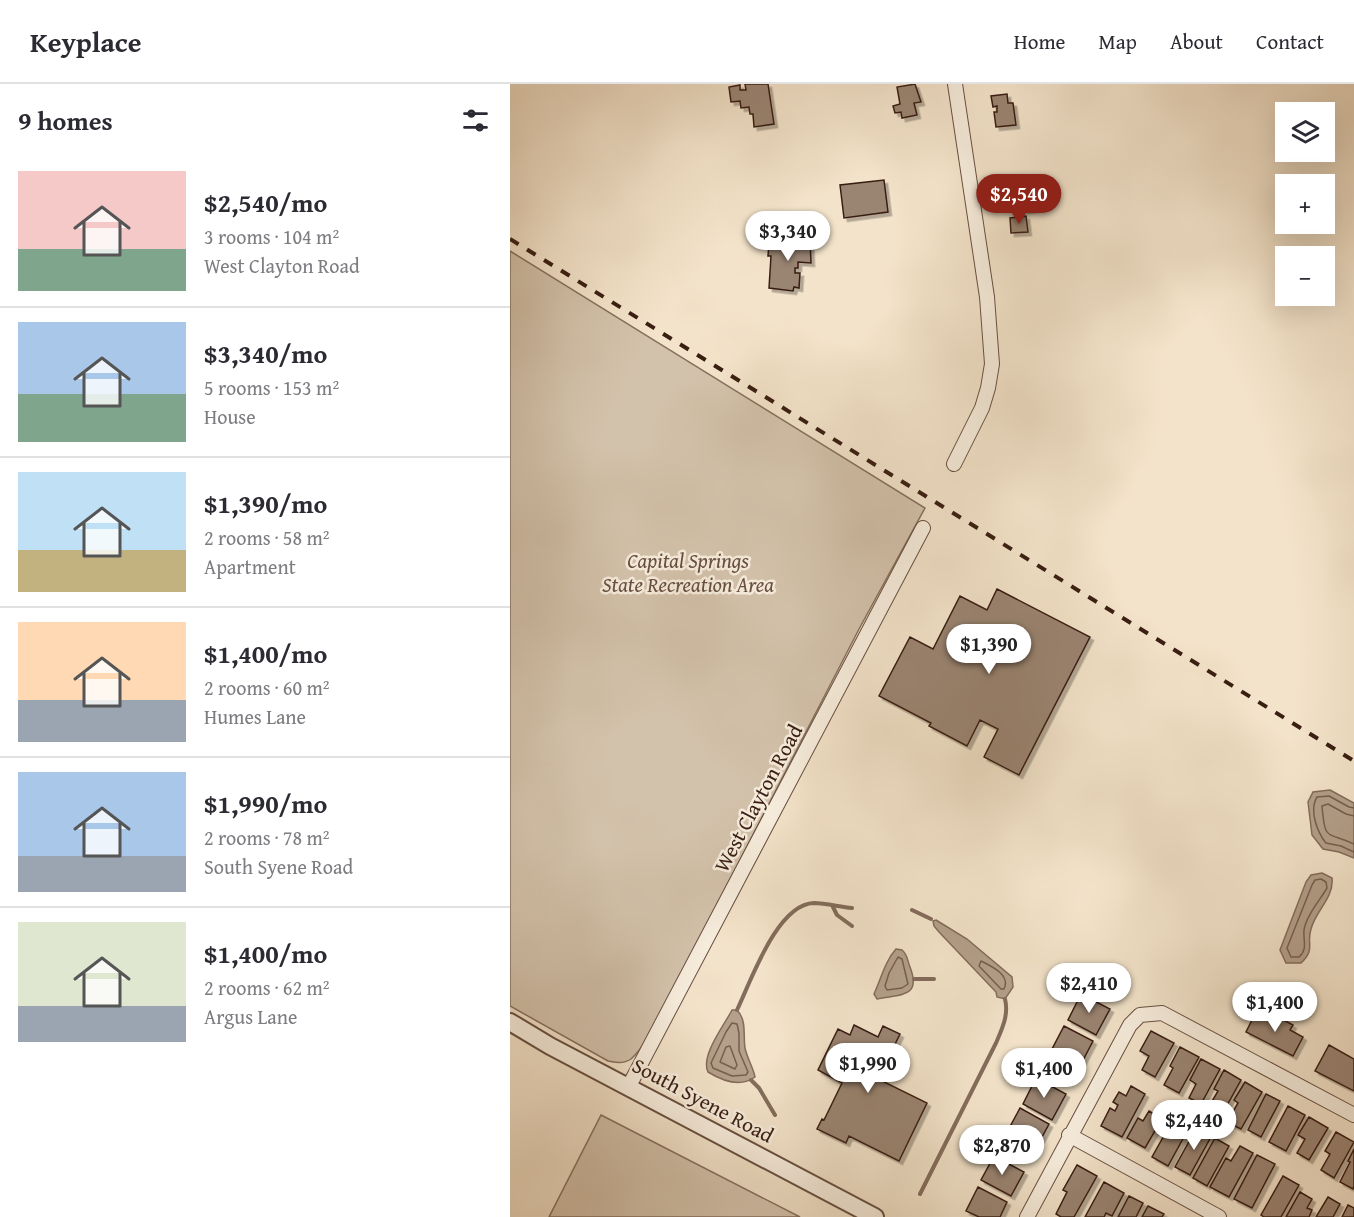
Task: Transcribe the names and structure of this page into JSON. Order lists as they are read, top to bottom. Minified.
{"streets":{"street":["West Clayton Road","South Syene Road"]},"crossings":[["West Clayton Road","South Syene Road"]],"parks":["Capital Springs State Recreation Area"],"page":{"header":"Keyplace","nav":["Home","Map","About","Contact"],"heading":"9 homes","map_buttons":["+","−"],"list":[{"name":"$2,540/mo","note":"3 rooms · 104 m² · West Clayton Road"},{"name":"$3,340/mo","note":"5 rooms · 153 m² · House"},{"name":"$1,390/mo","note":"2 rooms · 58 m² · Apartment"},{"name":"$1,400/mo","note":"2 rooms · 60 m² · Humes Lane"},{"name":"$1,990/mo","note":"2 rooms · 78 m² · South Syene Road"},{"name":"$1,400/mo","note":"2 rooms · 62 m² · Argus Lane"}],"price":["$2,540","$3,340","$1,390","$2,410","$1,400","$1,990","$1,400","$2,440","$2,870"]}}
